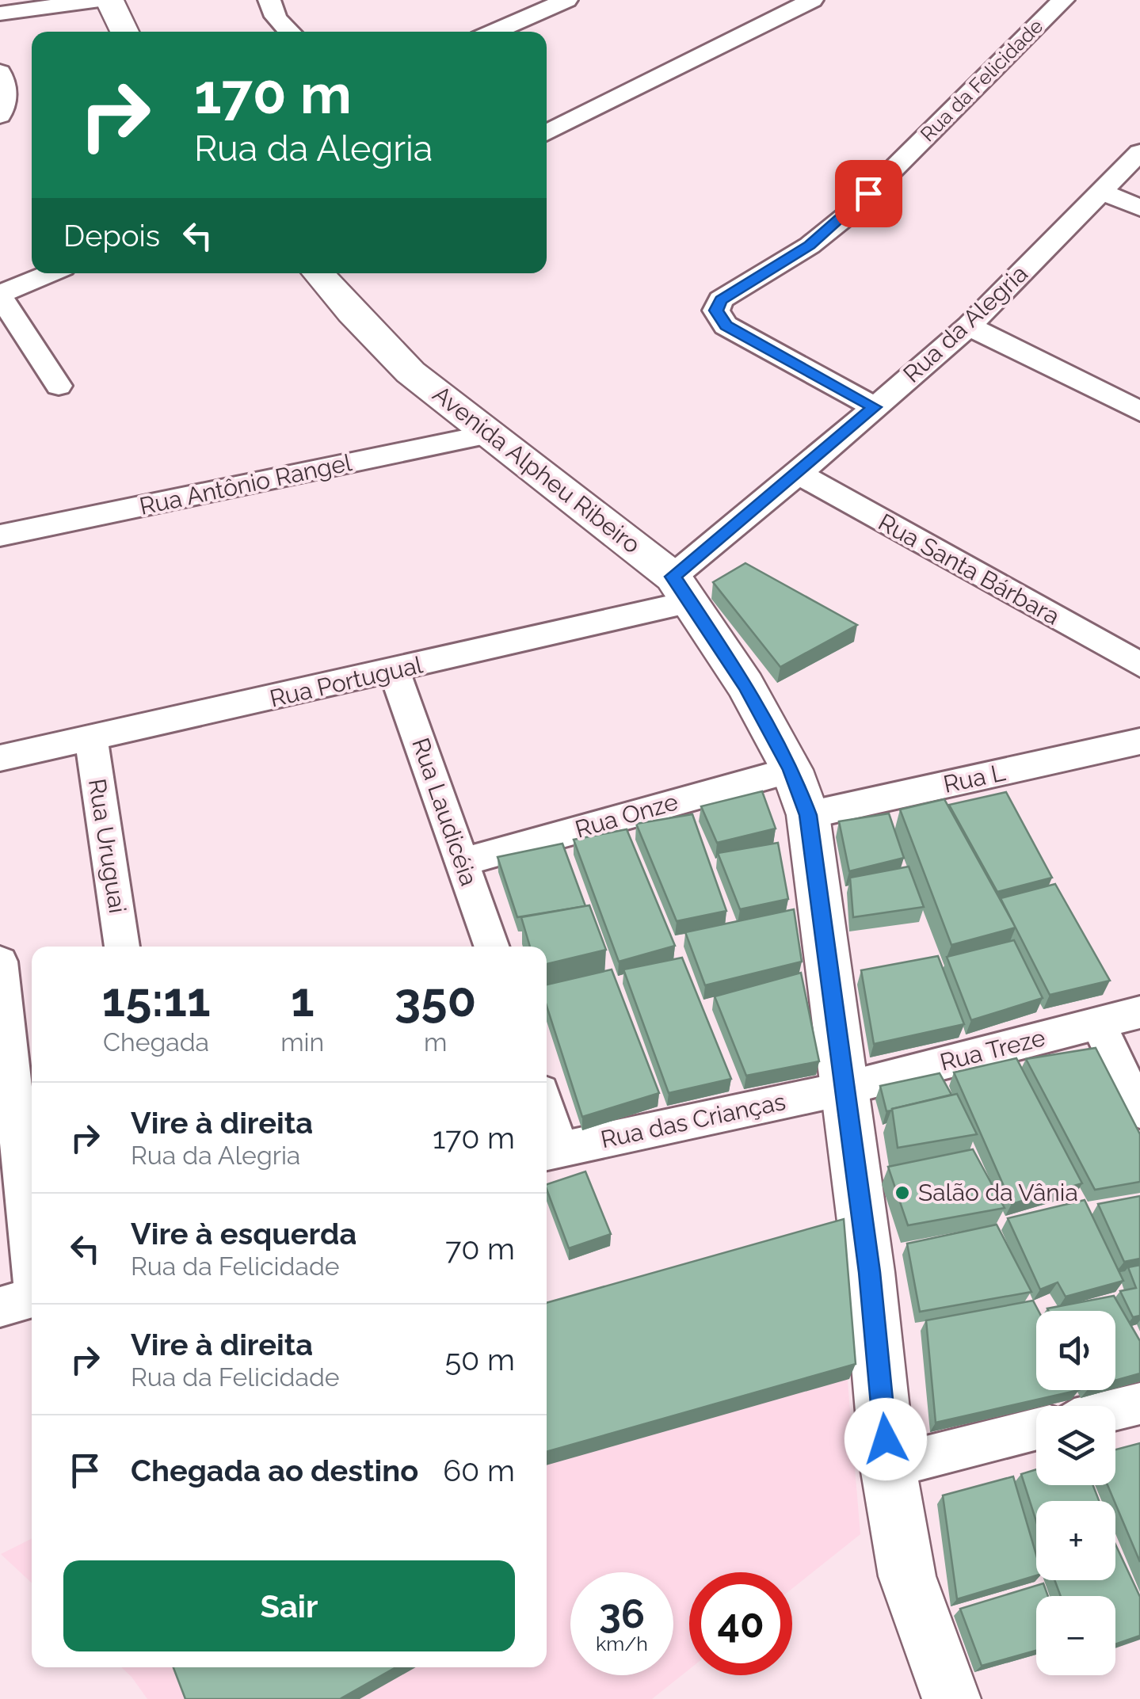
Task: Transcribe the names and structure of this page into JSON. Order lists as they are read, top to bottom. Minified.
{"streets":{"street":["Rua da Felicidade","Rua da Alegria","Avenida Alpheu Ribeiro","Rua Antônio Rangel","Rua Santa Bárbara","Rua Portugual","Rua L","Rua Laudicéia","Rua Onze","Rua Uruguai","Rua Treze","Rua das Crianças"]},"crossings":[["Rua da Felicidade","Rua da Alegria"],["Rua da Alegria","Avenida Alpheu Ribeiro"],["Rua da Alegria","Rua Santa Bárbara"],["Rua da Alegria","Rua Portugual"],["Avenida Alpheu Ribeiro","Rua Antônio Rangel"],["Avenida Alpheu Ribeiro","Rua Portugual"],["Avenida Alpheu Ribeiro","Rua L"],["Avenida Alpheu Ribeiro","Rua Onze"],["Avenida Alpheu Ribeiro","Rua Treze"],["Avenida Alpheu Ribeiro","Rua das Crianças"],["Rua Portugual","Rua Laudicéia"],["Rua Portugual","Rua Uruguai"],["Rua Laudicéia","Rua Onze"],["Rua Treze","Rua das Crianças"]],"places":["Salão da Vânia"],"page":{"turn":["170 m","Rua da Alegria"],"then":"Depois","eta":["15:11","Chegada","1","min","350","m"],"list":[{"name":"Vire à direita","note":"Rua da Alegria","value":"170 m"},{"name":"Vire à esquerda","note":"Rua da Felicidade","value":"70 m"},{"name":"Vire à direita","note":"Rua da Felicidade","value":"50 m"},{"name":"Chegada ao destino","value":"60 m"}],"map_buttons":["+","−"],"buttons":"Sair","speed":"36 km/h","limit":"40"}}
